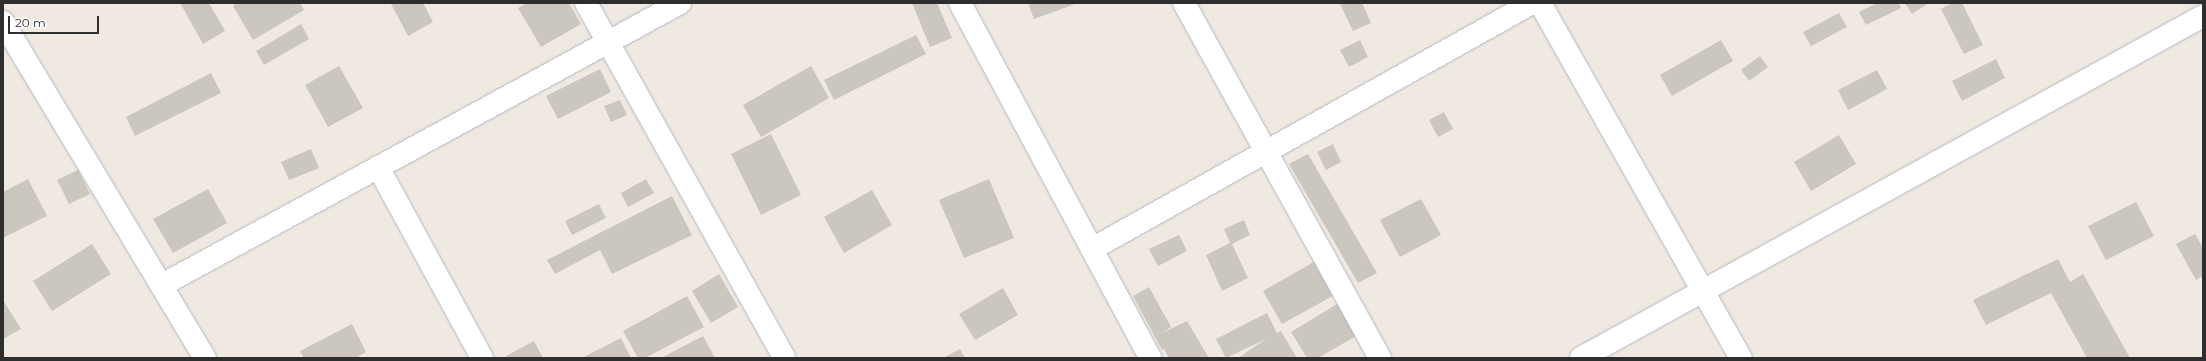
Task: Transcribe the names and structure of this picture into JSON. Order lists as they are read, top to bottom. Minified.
{"scale_bar":"20 m"}
